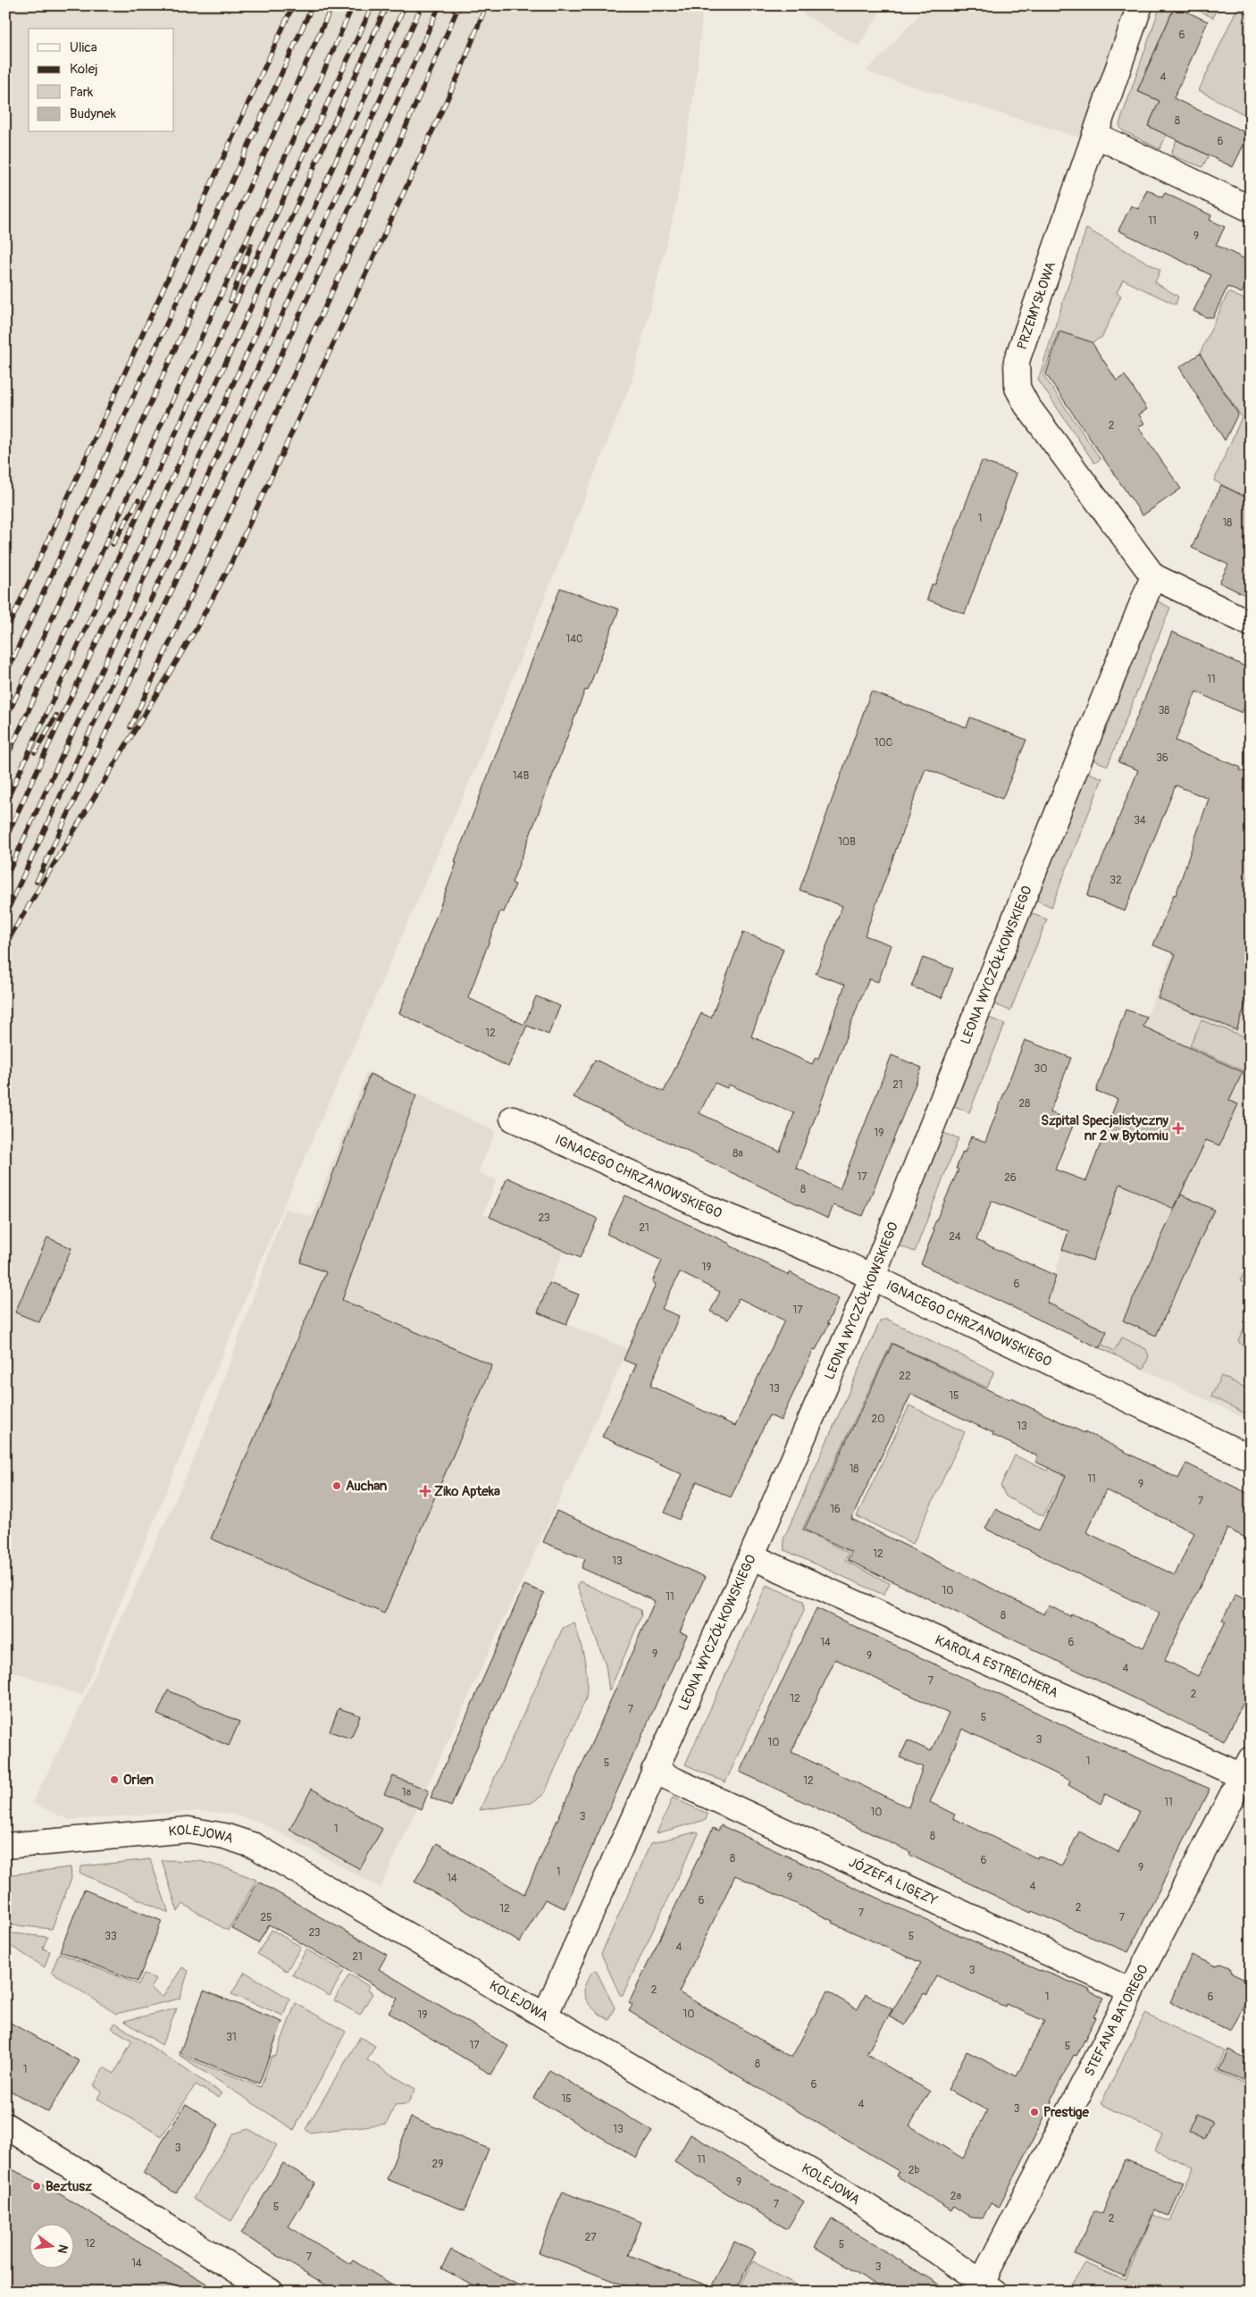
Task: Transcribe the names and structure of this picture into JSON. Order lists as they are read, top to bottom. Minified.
{"streets":{"street":["PRZEMYSŁOWA","LEONA WYCZÓŁKOWSKIEGO","IGNACEGO CHRZANOWSKIEGO","KAROLA ESTREICHERA","KOLEJOWA","JÓZEFA LIGĘZY","STEFANA BATOREGO"]},"crossings":[["PRZEMYSŁOWA","LEONA WYCZÓŁKOWSKIEGO"],["LEONA WYCZÓŁKOWSKIEGO","IGNACEGO CHRZANOWSKIEGO"],["LEONA WYCZÓŁKOWSKIEGO","KAROLA ESTREICHERA"],["LEONA WYCZÓŁKOWSKIEGO","KOLEJOWA"],["LEONA WYCZÓŁKOWSKIEGO","JÓZEFA LIGĘZY"],["KAROLA ESTREICHERA","STEFANA BATOREGO"],["KOLEJOWA","STEFANA BATOREGO"],["JÓZEFA LIGĘZY","STEFANA BATOREGO"]],"places":{"health":["Szpital Specjalistyczny nr 2 w Bytomiu","Ziko Apteka"],"other":["Auchan","Orlen","Prestige","Beztusz"]},"house_numbers":["6","4","8","6","11","9","2","1","18","14C","11","38","10C","36","14B","34","10B","32","12","30","21","28","19","8a","17","26","8","23","21","24","19","6","17","22","13","15","20","13","18","11","9","7","16","12","13","10","11","8","14","6","9","9","4","7","2","12","7","5","3","10","1","5","12","1a","11","10","3","1","8","8","6","9","1","9","14","4","6","2","12","7","25","7","23","33","5","4","21","3","2","1","6","10","19","31","17","5","8","1","6","15","4","3","13","3","11","29","2b","9","2a","7","5","2","27","12","5","7","14","3"],"legend":["Ulica","Kolej","Park","Budynek"],"north":"right"}
